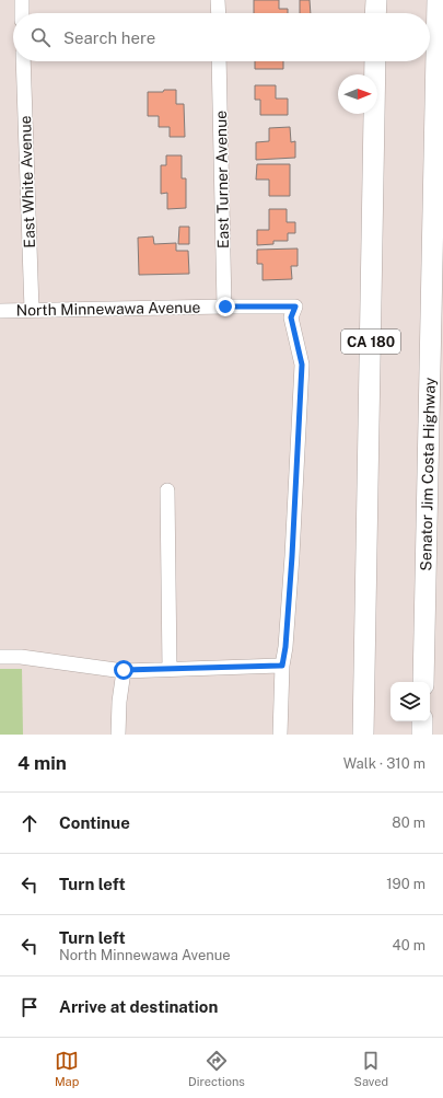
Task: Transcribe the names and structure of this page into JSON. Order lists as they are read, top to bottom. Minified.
{"streets":{"highway":["CA 180","Senator Jim Costa Highway"],"street":["East Turner Avenue","East White Avenue","North Minnewawa Avenue"]},"crossings":[["East Turner Avenue","North Minnewawa Avenue"],["East White Avenue","North Minnewawa Avenue"]],"north":"right","page":{"search":"Search here","heading":["4 min","Walk · 310 m"],"list":[["Continue","80 m"],["Turn left","190 m"],["Turn left","North Minnewawa Avenue","40 m"],"Arrive at destination"],"nav":["Map","Directions","Saved"]}}
